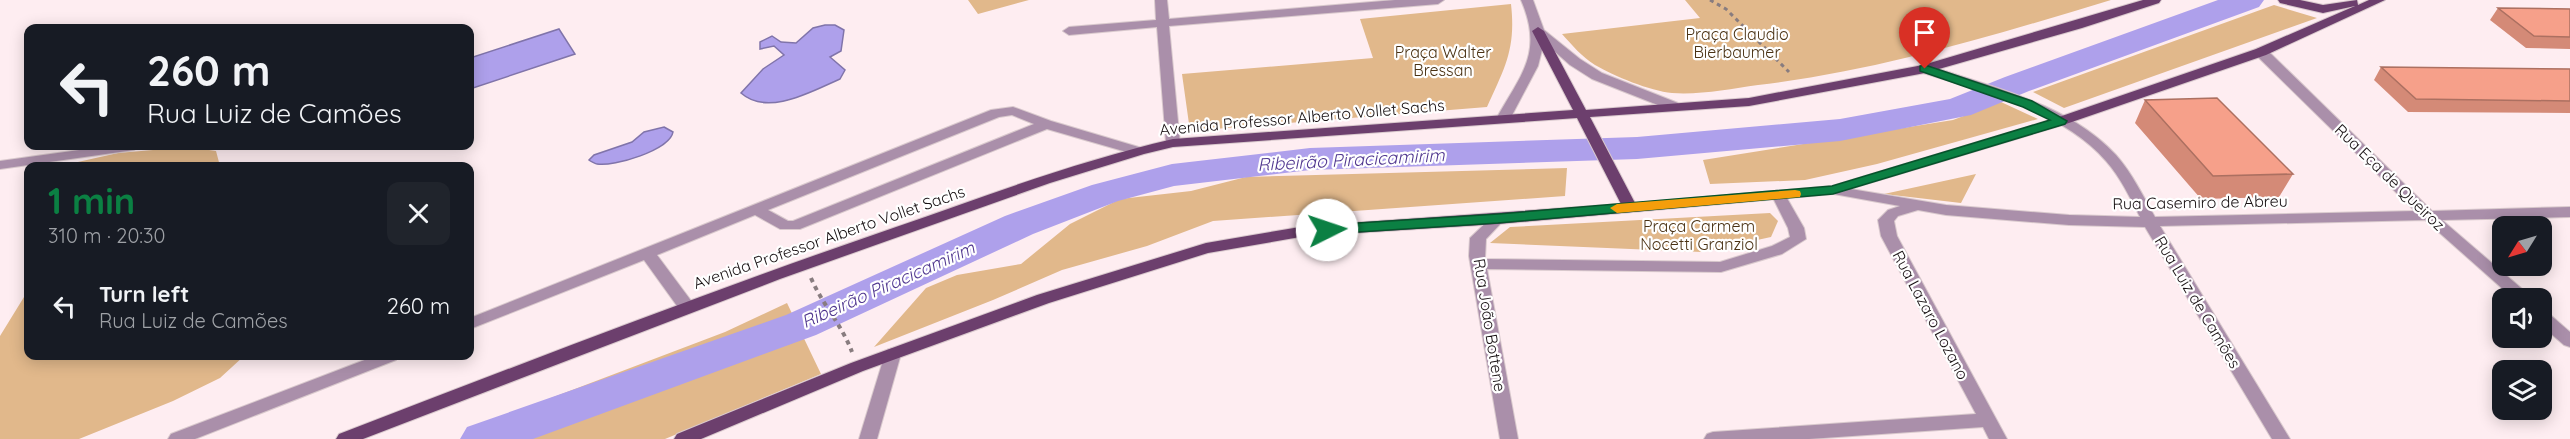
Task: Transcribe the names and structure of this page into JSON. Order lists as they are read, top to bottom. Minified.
{"streets":{"main road":["Avenida Professor Alberto Vollet Sachs"],"street":["Rua Eça de Queiroz","Rua Casemiro de Abreu","Rua Luiz de Camões","Rua Lazaro Lozano","Rua João Bottene"]},"crossings":[["Avenida Professor Alberto Vollet Sachs","Rua Luiz de Camões"],["Rua Eça de Queiroz","Rua Casemiro de Abreu"],["Rua Casemiro de Abreu","Rua Luiz de Camões"],["Rua Casemiro de Abreu","Rua Lazaro Lozano"]],"water":["Ribeirão Piracicamirim"],"parks":["Praça Claudio Bierbaumer","Praça Walter Bressan","Praça Carmem Nocetti Granziol"],"north":"bottom left","page":{"turn":["260 m","Rua Luiz de Camões"],"heading":["1 min","310 m · 20:30"],"list":[{"name":"Turn left","note":"Rua Luiz de Camões","value":"260 m"}]}}
